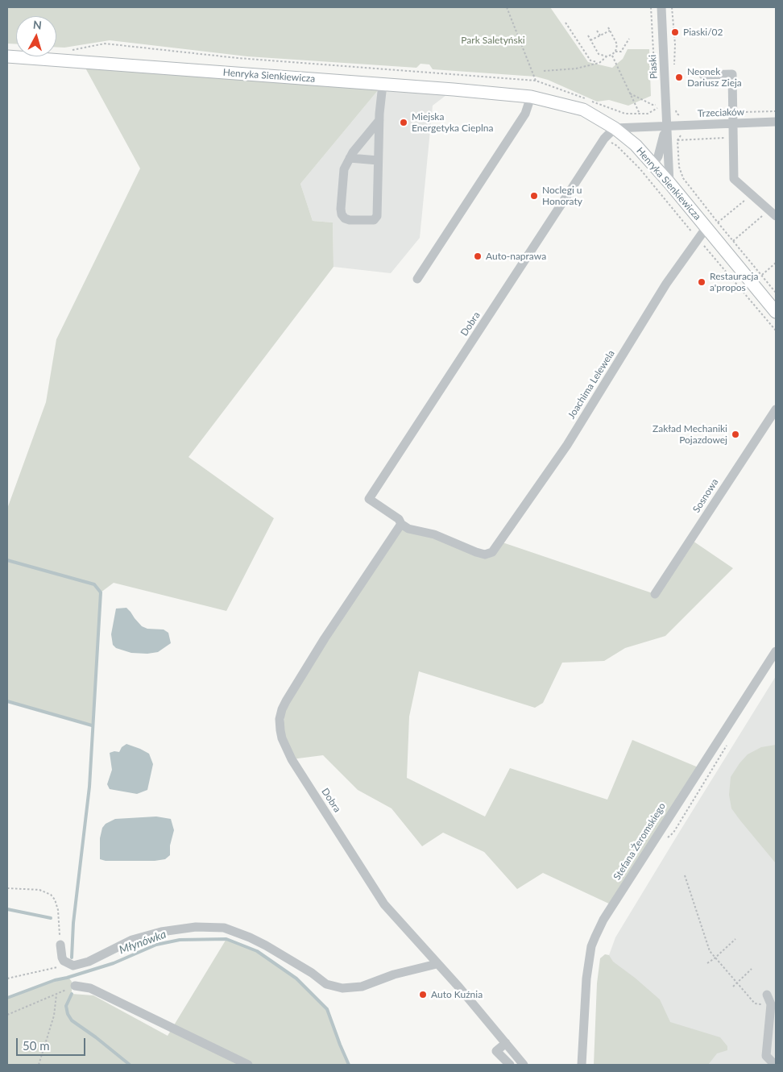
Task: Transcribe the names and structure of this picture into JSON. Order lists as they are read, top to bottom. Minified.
{"streets":{"main road":["Henryka Sienkiewicza"],"street":["Piaski","Trzeciaków","Dobra","Joachima Lelewela","Sosnowa","Stefana Żeromskiego"]},"crossings":[["Piaski","Henryka Sienkiewicza"],["Piaski","Trzeciaków"],["Henryka Sienkiewicza","Trzeciaków"],["Henryka Sienkiewicza","Dobra"],["Henryka Sienkiewicza","Joachima Lelewela"],["Trzeciaków","Dobra"],["Dobra","Joachima Lelewela"]],"water":["Młynówka"],"parks":["Park Saletyński"],"places":["Piaski/02","Neonek Dariusz Zieja","Miejska Energetyka Cieplna","Noclegi u Honoraty","Auto-naprawa","Restauracja a'propos","Zakład Mechaniki Pojazdowej","Auto Kuźnia"],"scale_bar":"50 m","north":"top"}
